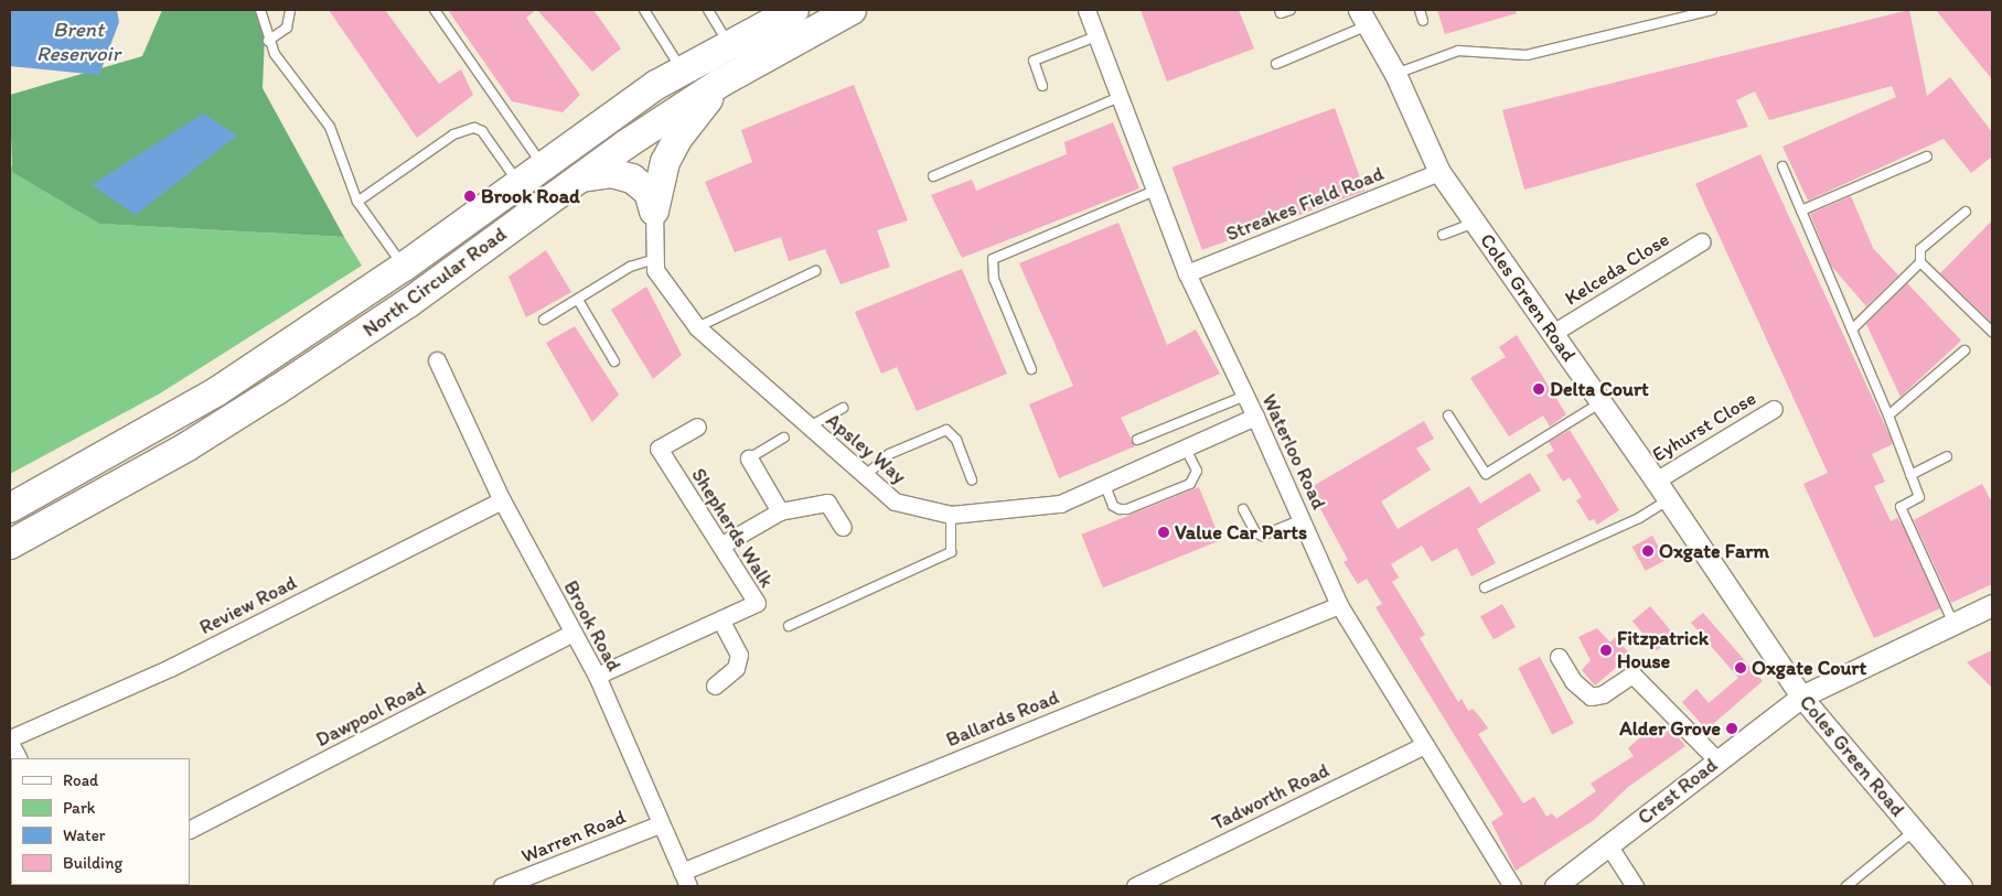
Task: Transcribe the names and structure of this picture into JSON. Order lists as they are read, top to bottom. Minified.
{"streets":{"highway":["North Circular Road"],"street":["Streakes Field Road","Kelceda Close","Coles Green Road","Eyhurst Close","Apsley Way","Waterloo Road","Shepherds Walk","Review Road","Brook Road","Dawpool Road","Ballards Road","Crest Road","Tadworth Road","Warren Road"]},"crossings":[["Streakes Field Road","Coles Green Road"],["Streakes Field Road","Waterloo Road"],["Kelceda Close","Coles Green Road"],["Coles Green Road","Eyhurst Close"],["Coles Green Road","Crest Road"],["Apsley Way","Waterloo Road"],["Waterloo Road","Ballards Road"],["Waterloo Road","Tadworth Road"],["Shepherds Walk","Brook Road"],["Review Road","Brook Road"],["Brook Road","Dawpool Road"],["Brook Road","Ballards Road"],["Brook Road","Warren Road"]],"water":["Brent Reservoir"],"places":["Brook Road","Delta Court","Value Car Parts","Oxgate Farm","Fitzpatrick House","Oxgate Court","Alder Grove"],"legend":["Road","Park","Water","Building"]}
